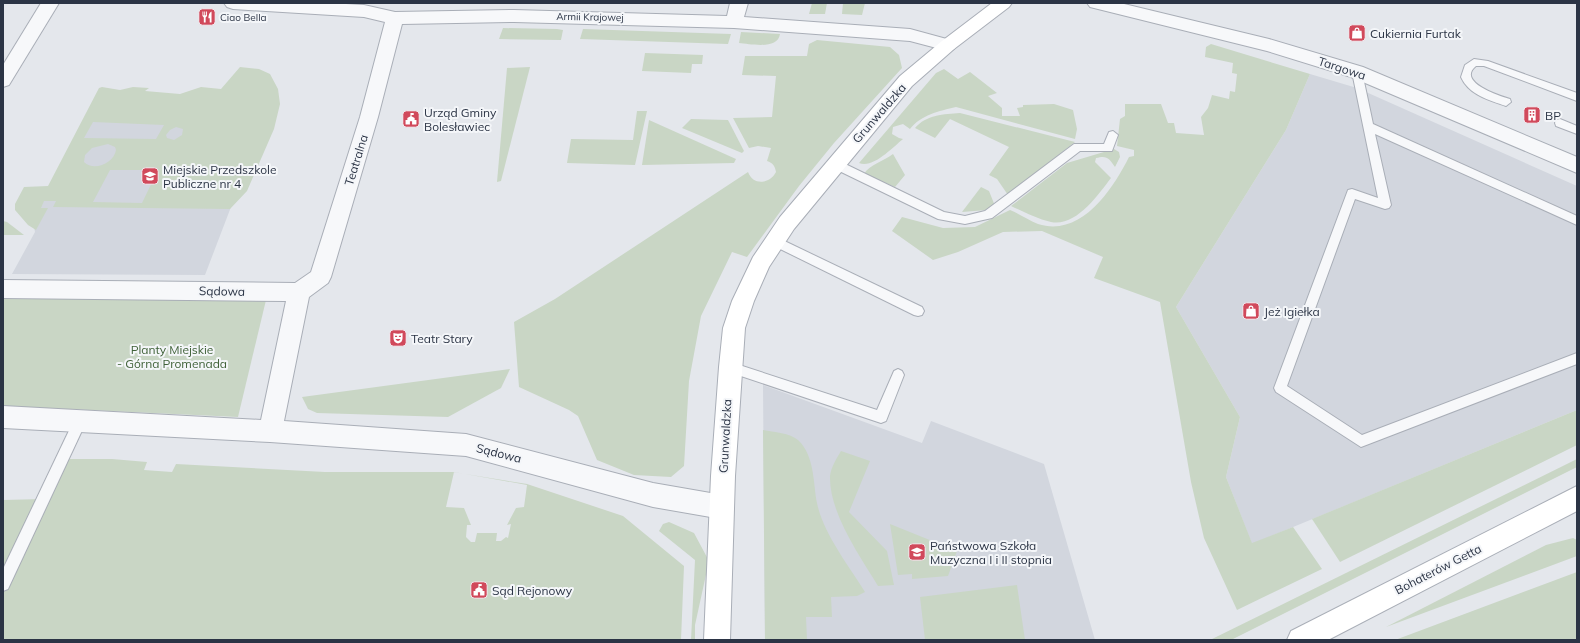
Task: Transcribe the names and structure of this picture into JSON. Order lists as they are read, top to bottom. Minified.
{"streets":{"street":["Armii Krajowej","Targowa","Grunwaldzka","Teatralna","Sądowa","Bohaterów Getta"]},"crossings":[["Armii Krajowej","Grunwaldzka"],["Armii Krajowej","Teatralna"],["Grunwaldzka","Sądowa"],["Teatralna","Sądowa"]],"parks":["Planty Miejskie - Górna Promenada"],"places":{"restaurant":["Ciao Bella"],"shop":["Cukiernia Furtak","Jeż Igiełka"],"building":["BP"],"public building":["Urząd Gminy Bolesławiec","Sąd Rejonowy"],"school or university":["Miejskie Przedszkole Publiczne nr 4","Państwowa Szkoła Muzyczna I i II stopnia"],"theatre":["Teatr Stary"]}}
